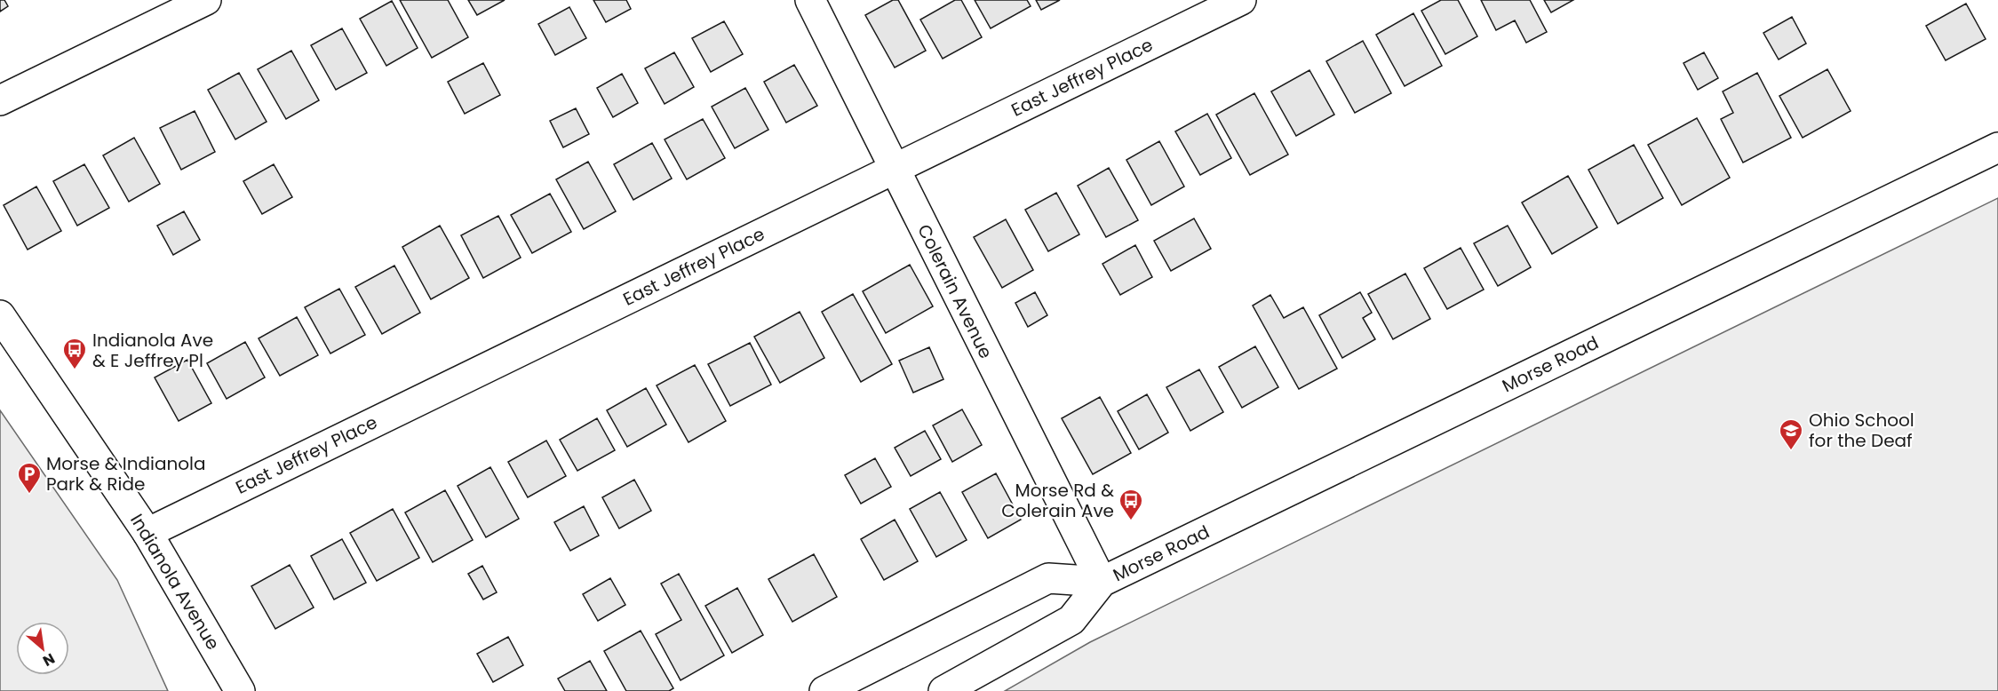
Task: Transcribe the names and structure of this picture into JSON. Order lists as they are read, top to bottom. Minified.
{"streets":{"street":["East Jeffrey Place","Colerain Avenue","Morse Road","Indianola Avenue"]},"crossings":[["East Jeffrey Place","Colerain Avenue"],["East Jeffrey Place","Indianola Avenue"],["Colerain Avenue","Morse Road"]],"places":{"bus stop":["Indianola Ave & E Jeffrey Pl","Morse Rd & Colerain Ave"],"school or university":["Ohio School for the Deaf"],"parking":["Morse & Indianola Park & Ride"]},"north":"bottom right"}
